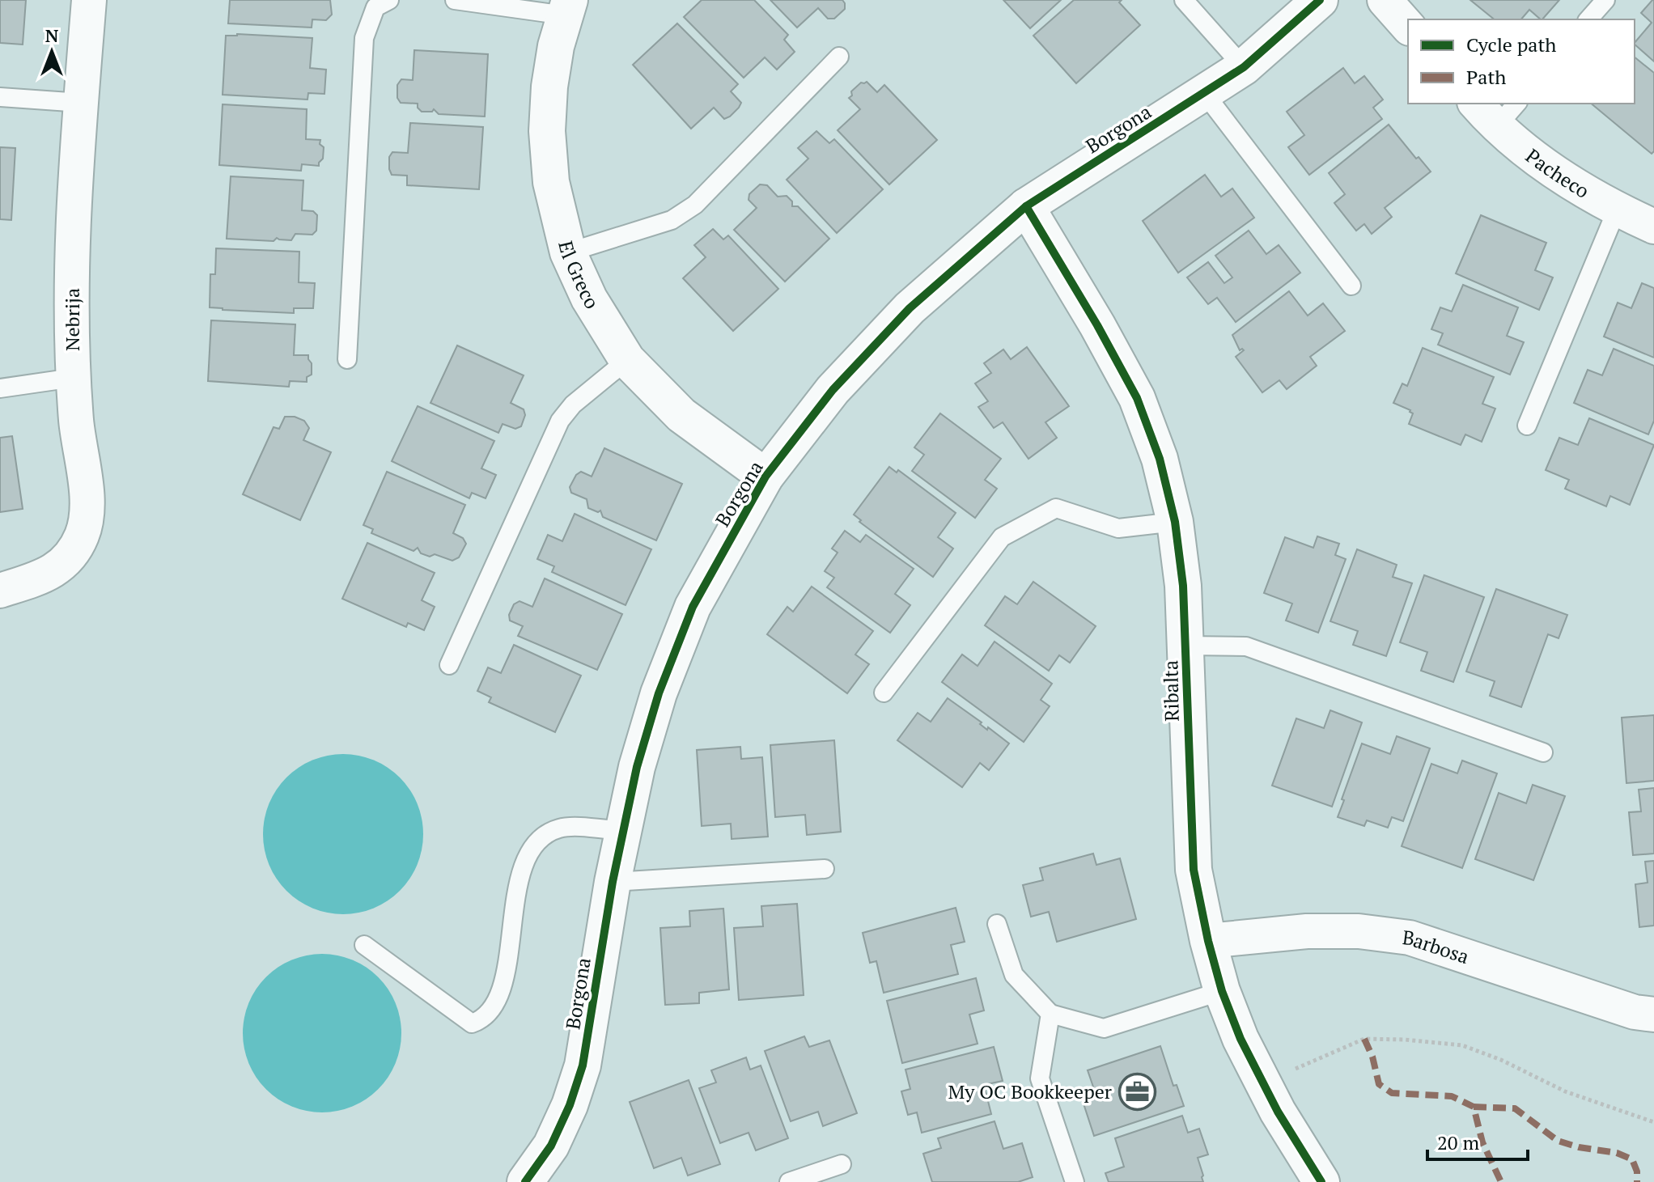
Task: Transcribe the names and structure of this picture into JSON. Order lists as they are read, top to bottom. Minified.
{"streets":{"street":["Borgona","Pacheco","El Greco","Nebrija","Ribalta","Barbosa"]},"crossings":[["Borgona","El Greco"],["Borgona","Ribalta"],["Ribalta","Barbosa"]],"places":{"office":["My OC Bookkeeper"]},"legend":["Cycle path","Path"],"scale_bar":"20 m","north":"top"}
